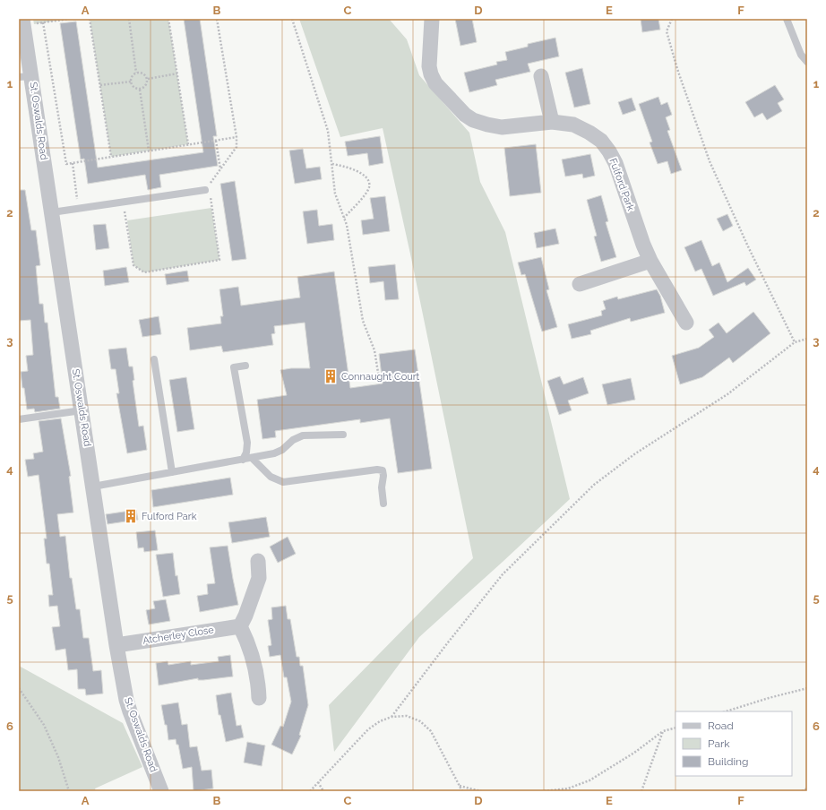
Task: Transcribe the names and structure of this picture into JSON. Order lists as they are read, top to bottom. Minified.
{"streets":{"street":["St. Oswalds Road","Fulford Park","Atcherley Close"]},"crossings":[["St. Oswalds Road","Atcherley Close"]],"places":{"building":["Connaught Court","Fulford Park"]},"legend":["Road","Park","Building"],"grid":{"columns":["A","B","C","D","E","F"],"rows":["1","2","3","4","5","6"]}}
